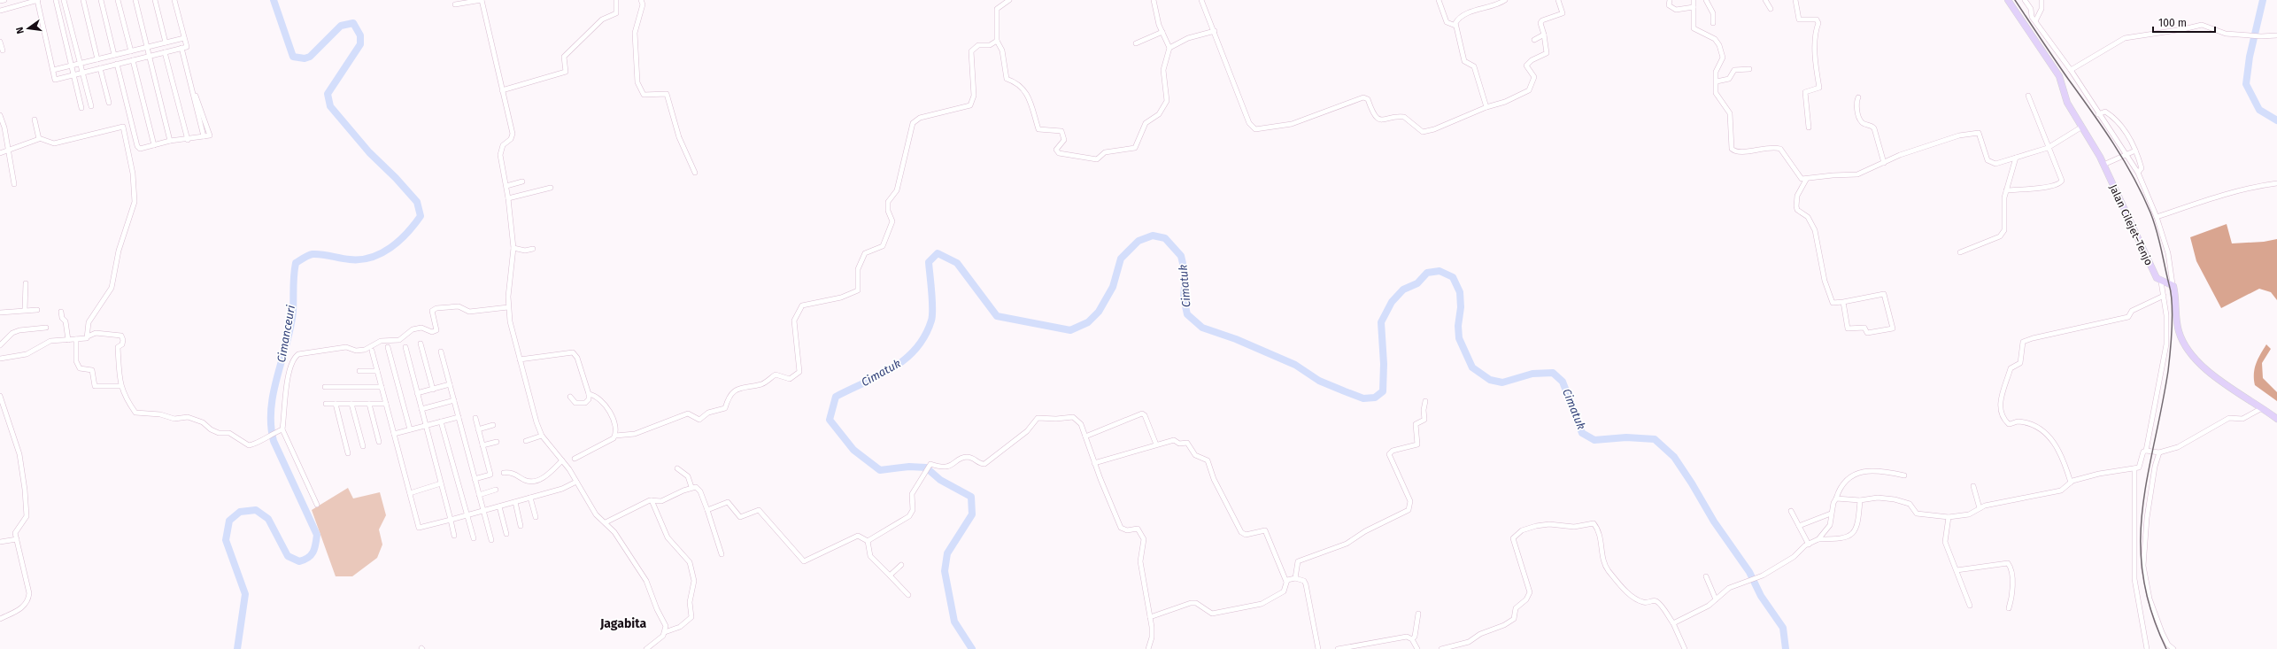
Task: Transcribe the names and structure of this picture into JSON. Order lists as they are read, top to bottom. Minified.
{"streets":{"main road":["Jalan Cilejet–Tenjo"]},"districts":["Jagabita"],"water":["Cimatuk","Cimanceuri"],"scale_bar":"100 m","north":"left"}
